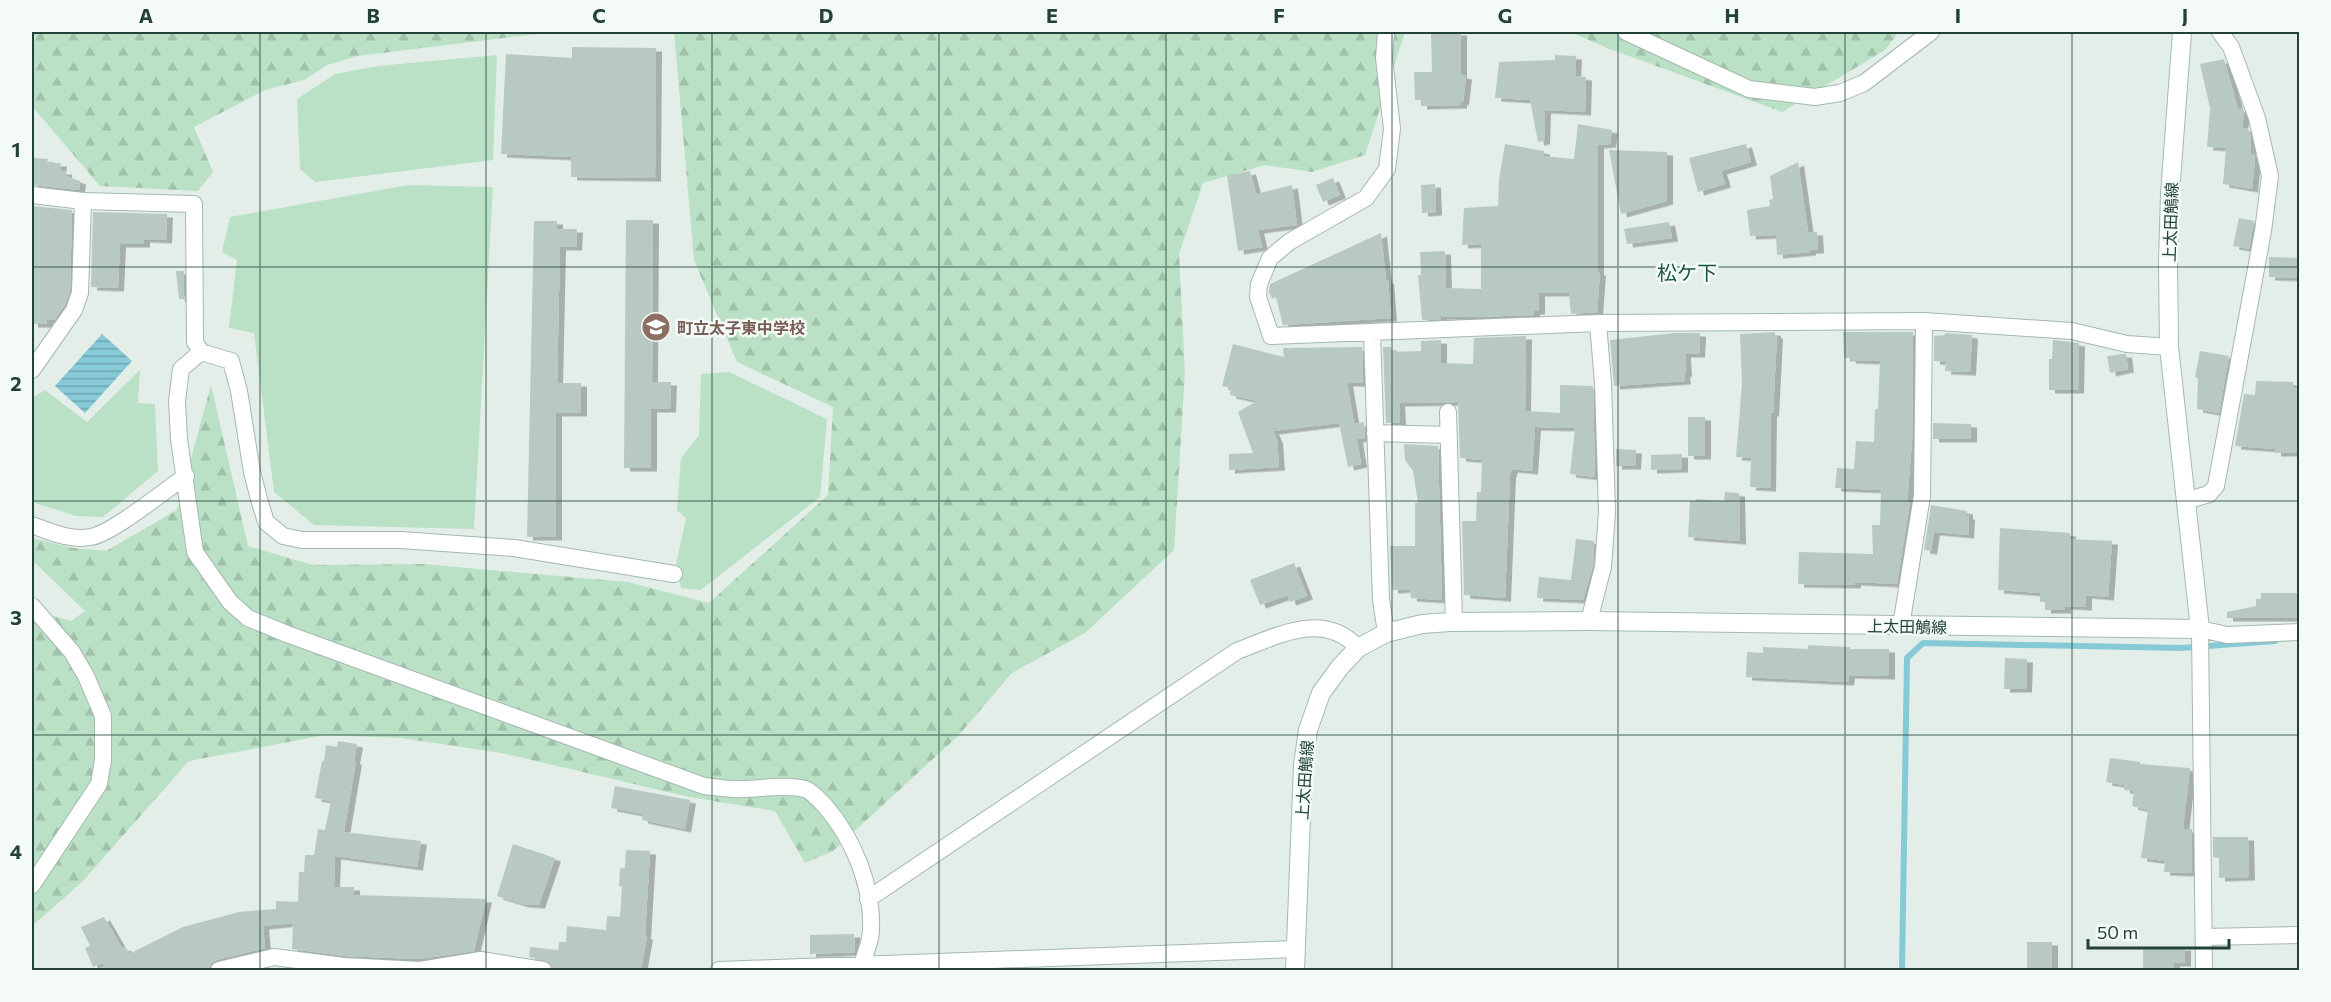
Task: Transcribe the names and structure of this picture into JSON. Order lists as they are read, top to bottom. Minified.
{"streets":{"main road":["上太田鵤線"]},"districts":["松ケ下"],"places":{"school or university":["町立太子東中学校"]},"scale_bar":"50 m","grid":{"columns":["A","B","C","D","E","F","G","H","I","J"],"rows":["1","2","3","4"]}}
